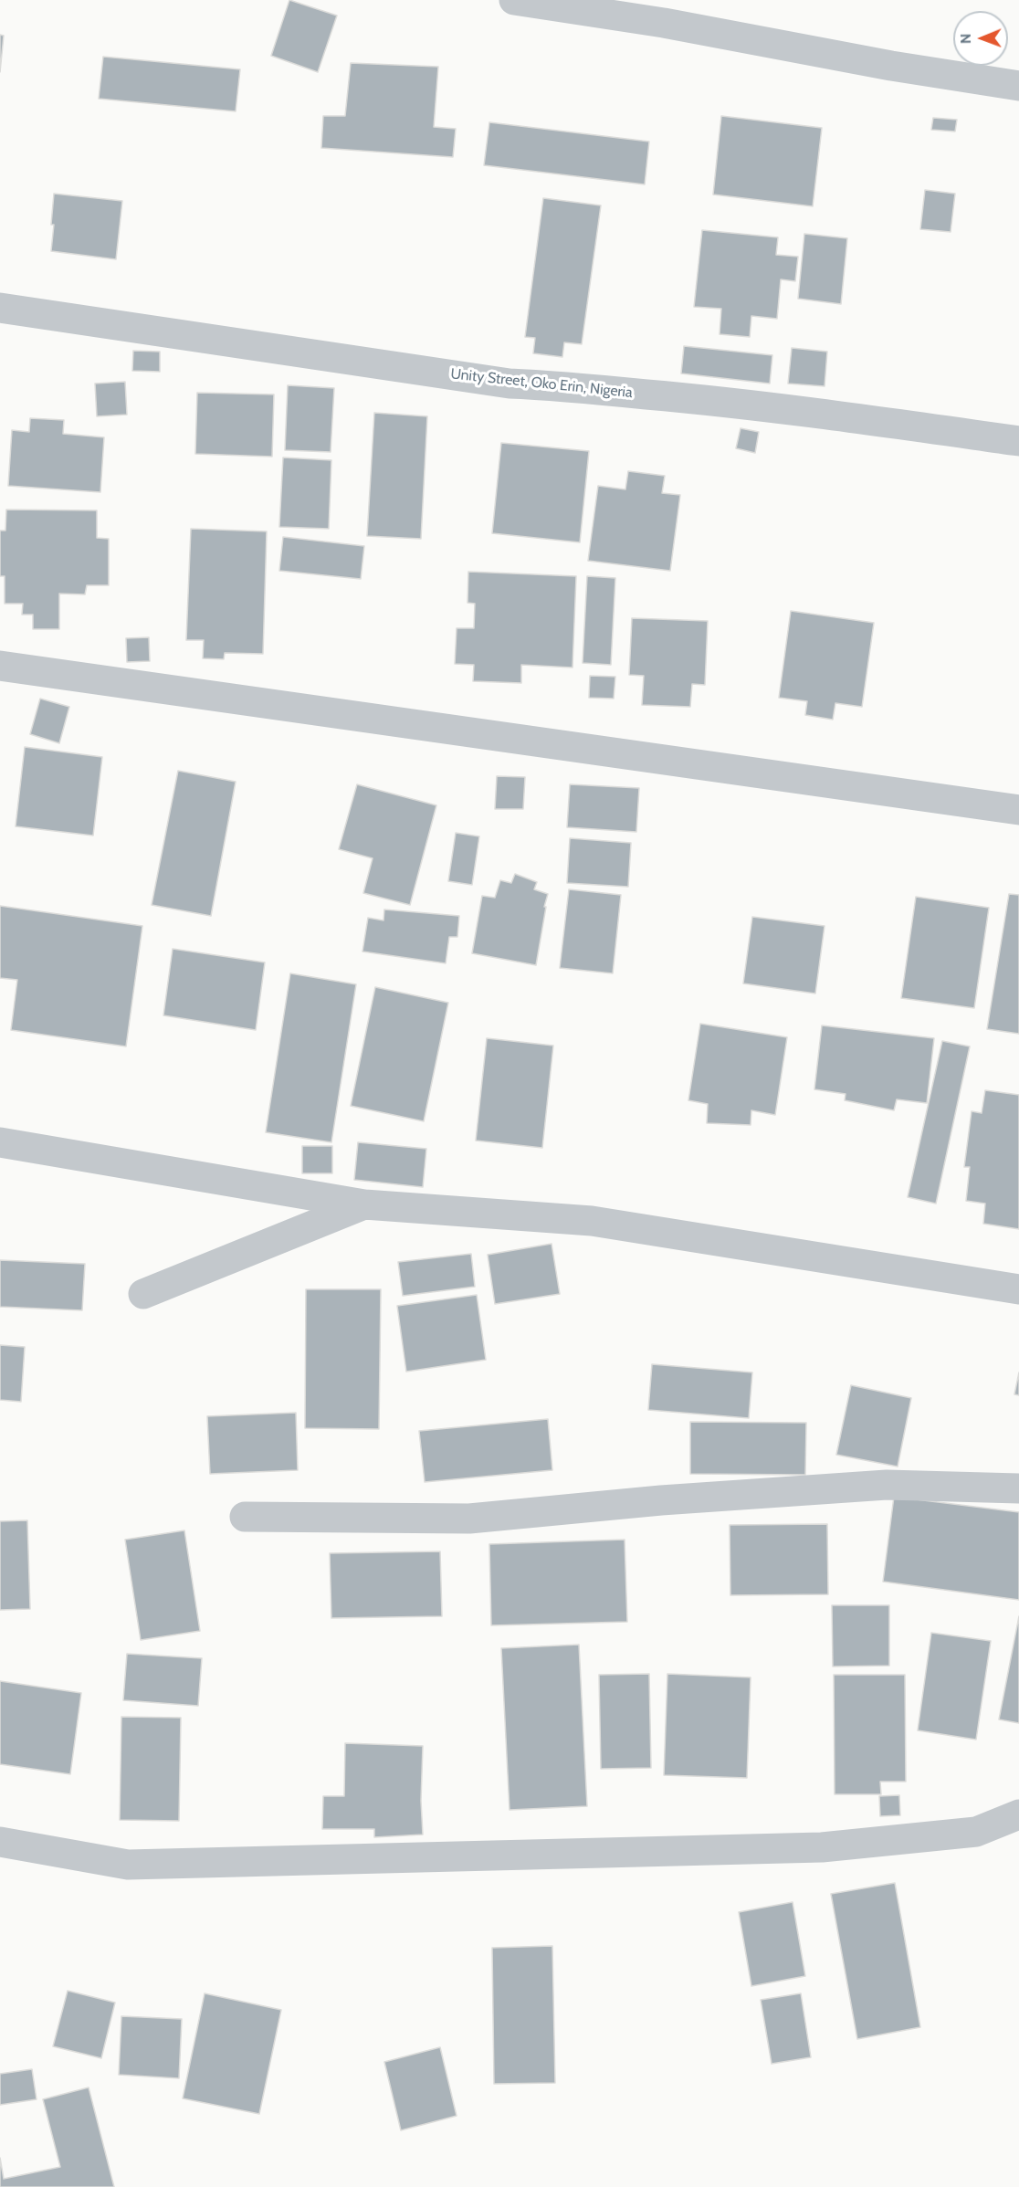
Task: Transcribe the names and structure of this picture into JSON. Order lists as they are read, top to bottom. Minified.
{"streets":{"street":["Unity Street, Oko Erin, Nigeria"]},"north":"left"}
